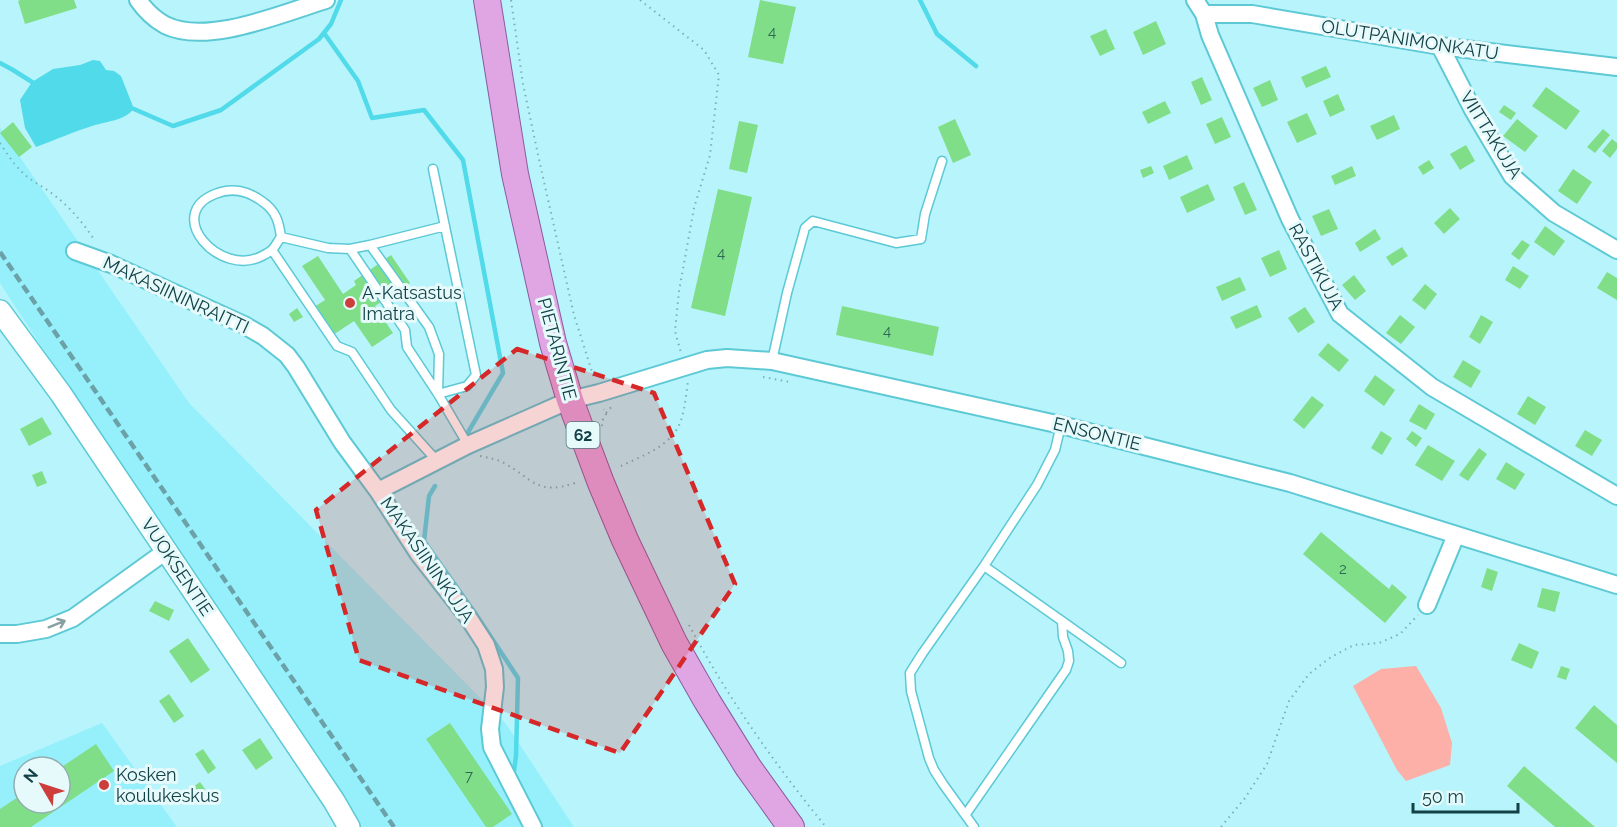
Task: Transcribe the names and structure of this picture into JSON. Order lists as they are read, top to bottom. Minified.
{"streets":{"main road":["PIETARINTIE","62"],"street":["OLUTPANIMONKATU","VIITTAKUJA","RASTIKUJA","MAKASIININRAITTI","ENSONTIE","MAKASIININKUJA","VUOKSENTIE"]},"crossings":[["OLUTPANIMONKATU","VIITTAKUJA"],["OLUTPANIMONKATU","RASTIKUJA"],["MAKASIININRAITTI","MAKASIININKUJA"],["PIETARINTIE","ENSONTIE"],["PIETARINTIE","MAKASIININKUJA"],["ENSONTIE","MAKASIININKUJA"]],"places":["A-Katsastus Imatra","Kosken koulukeskus"],"house_numbers":["4","4","4","2","7"],"scale_bar":"50 m","north":"top left"}
